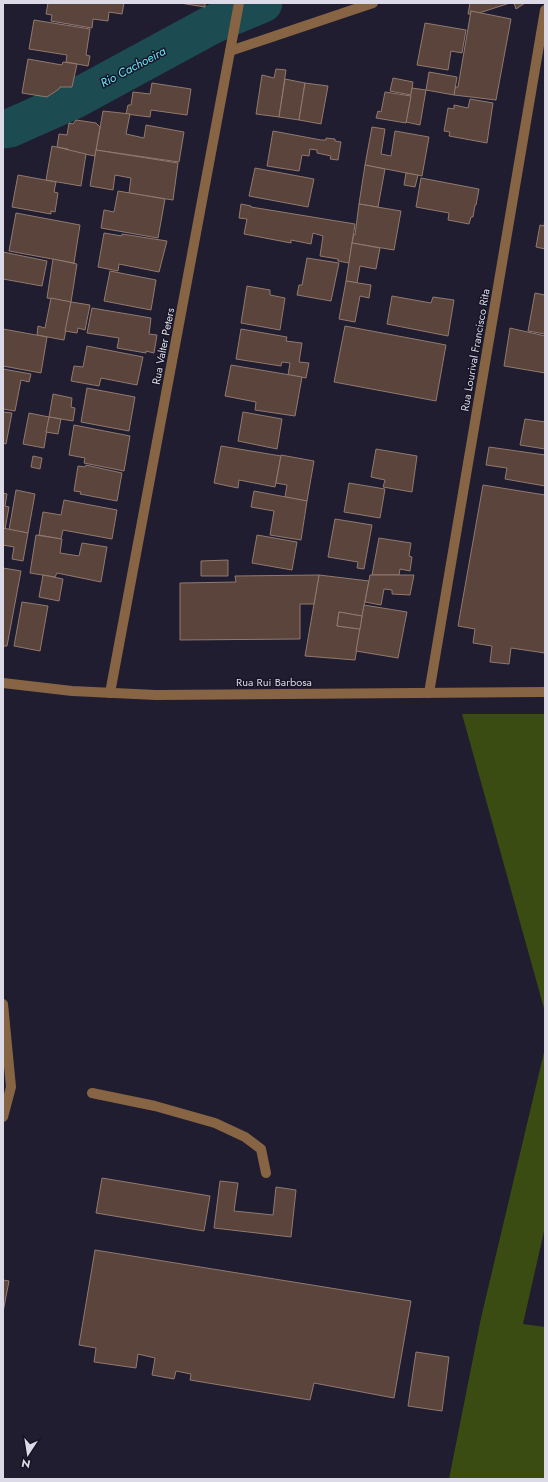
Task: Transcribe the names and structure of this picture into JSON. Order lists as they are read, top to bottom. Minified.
{"streets":{"street":["Rua Valter Peters","Rua Lourival Francisco Rita","Rua Rui Barbosa"]},"crossings":[["Rua Valter Peters","Rua Rui Barbosa"],["Rua Lourival Francisco Rita","Rua Rui Barbosa"]],"water":["Rio Cachoeira"],"north":"bottom"}
